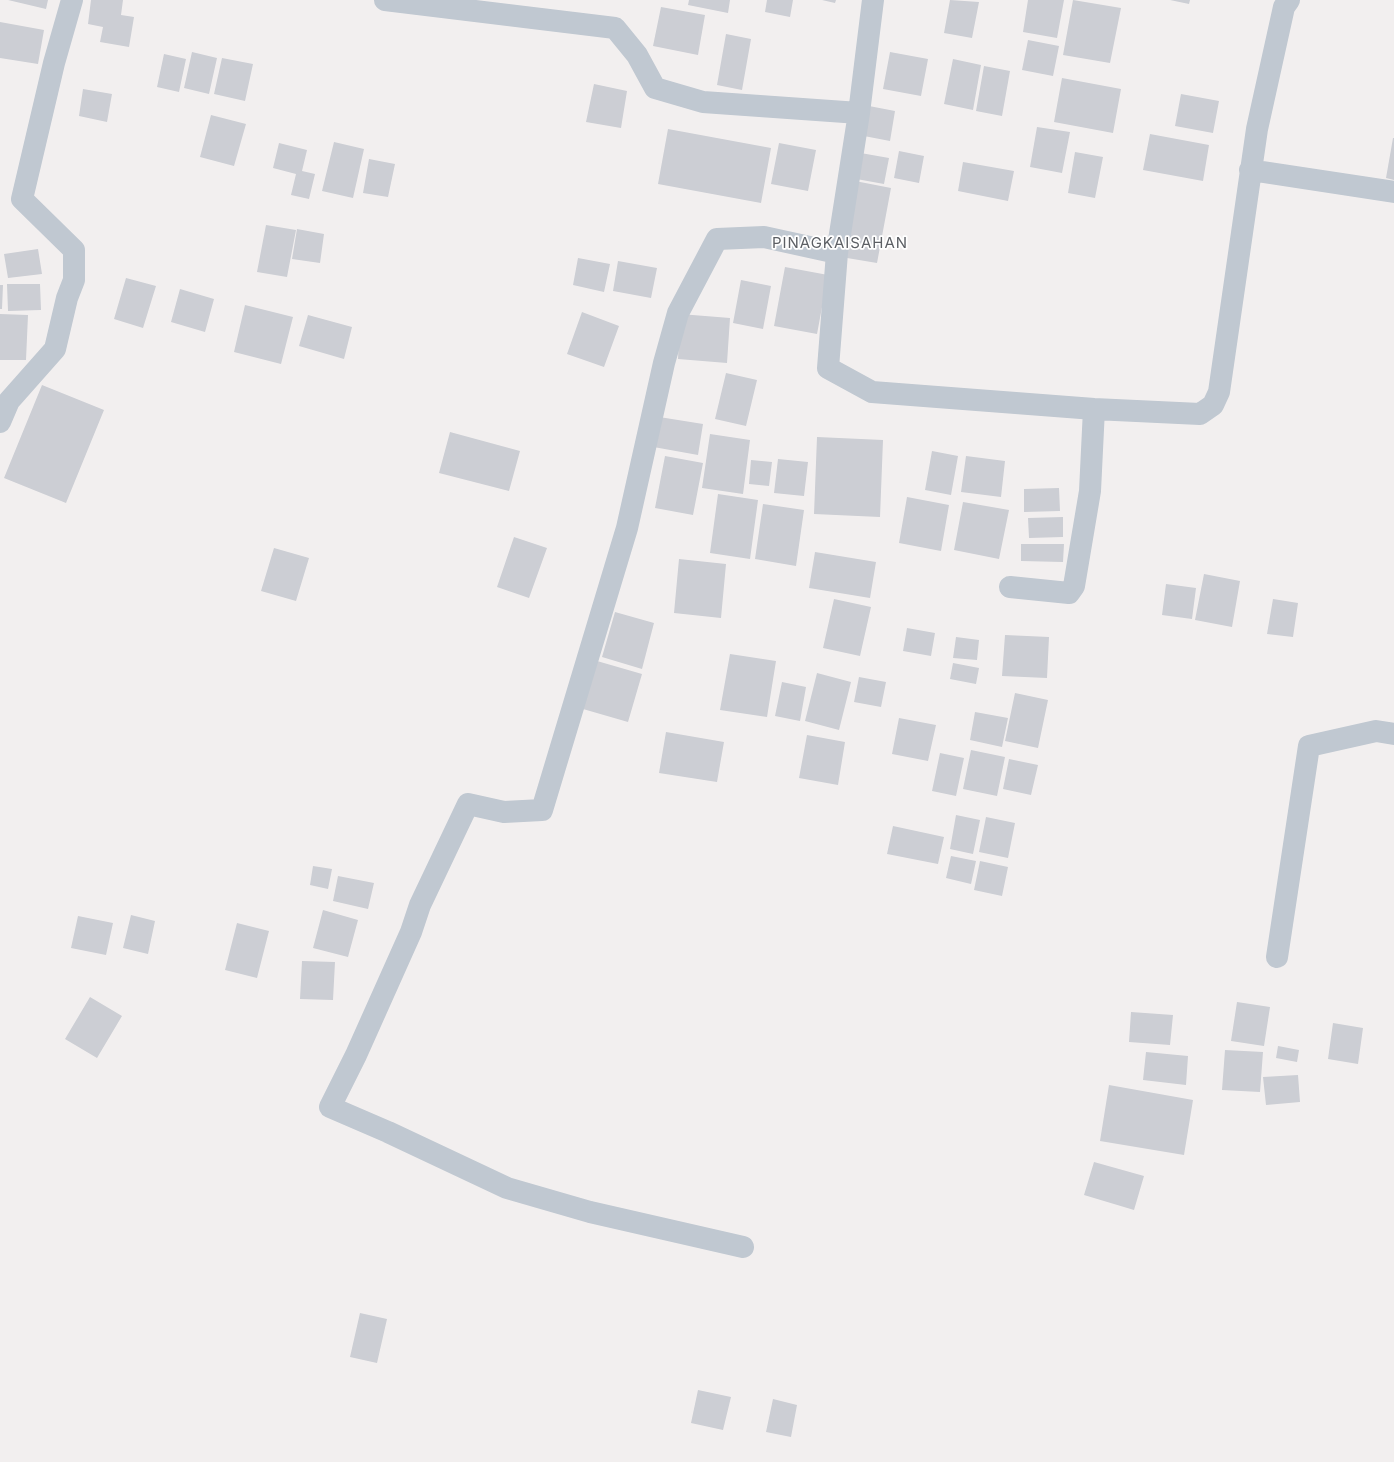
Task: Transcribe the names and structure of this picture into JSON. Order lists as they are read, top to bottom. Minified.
{"districts":["PINAGKAISAHAN"]}
